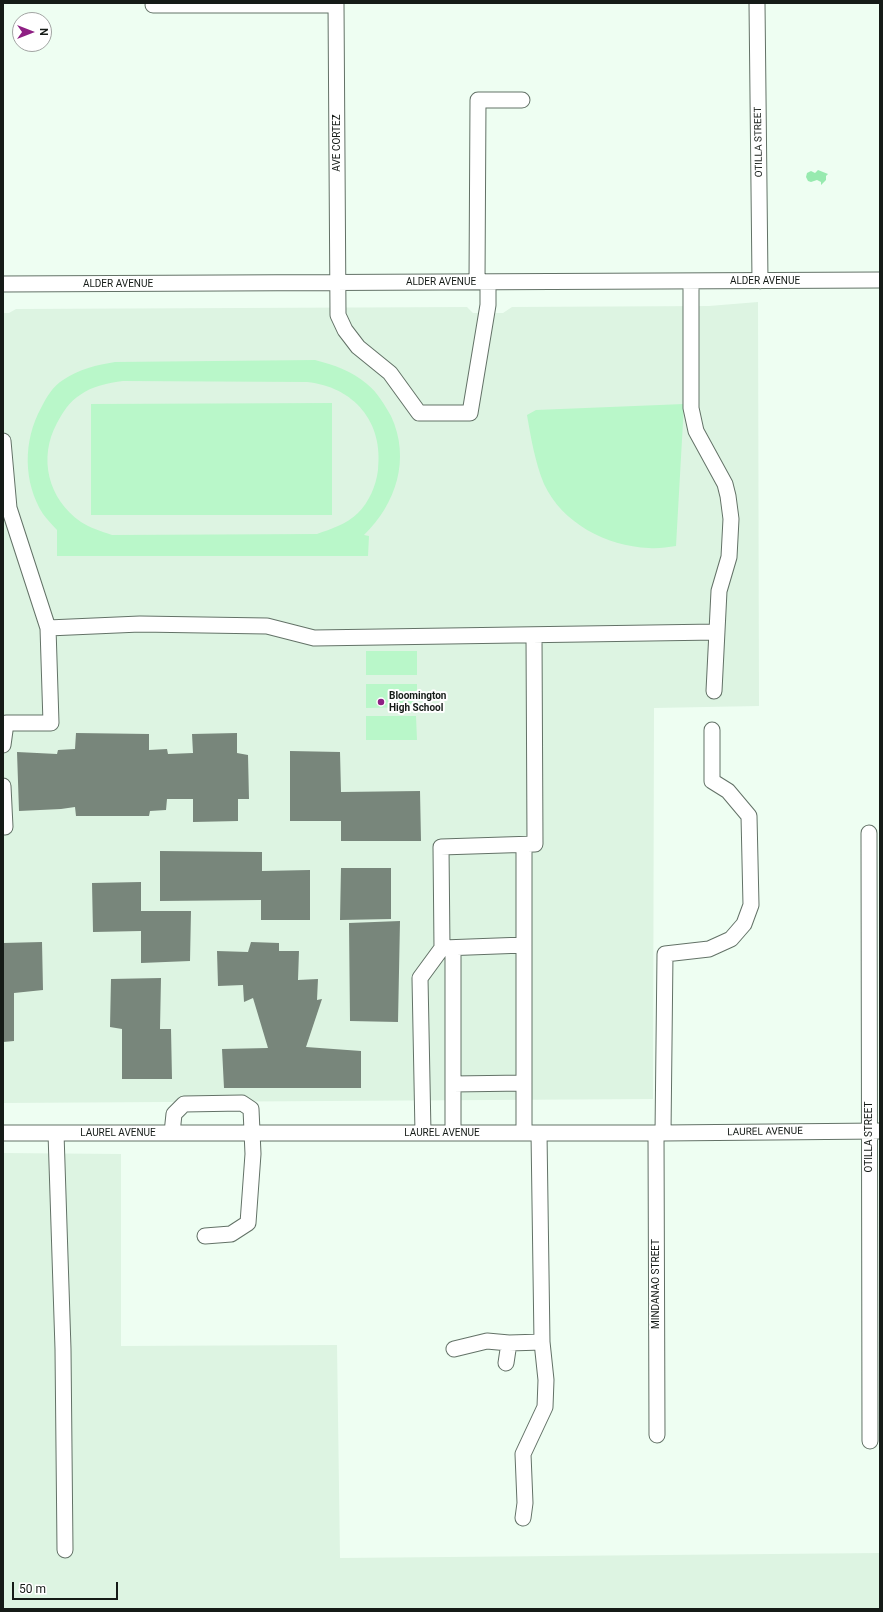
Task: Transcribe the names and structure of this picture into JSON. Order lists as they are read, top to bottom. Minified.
{"streets":{"street":["OTILLA STREET","AVE CORTEZ","ALDER AVENUE","LAUREL AVENUE","MINDANAO STREET"]},"crossings":[["OTILLA STREET","ALDER AVENUE"],["OTILLA STREET","LAUREL AVENUE"],["AVE CORTEZ","ALDER AVENUE"],["LAUREL AVENUE","MINDANAO STREET"]],"places":["Bloomington High School"],"scale_bar":"50 m","north":"right"}
